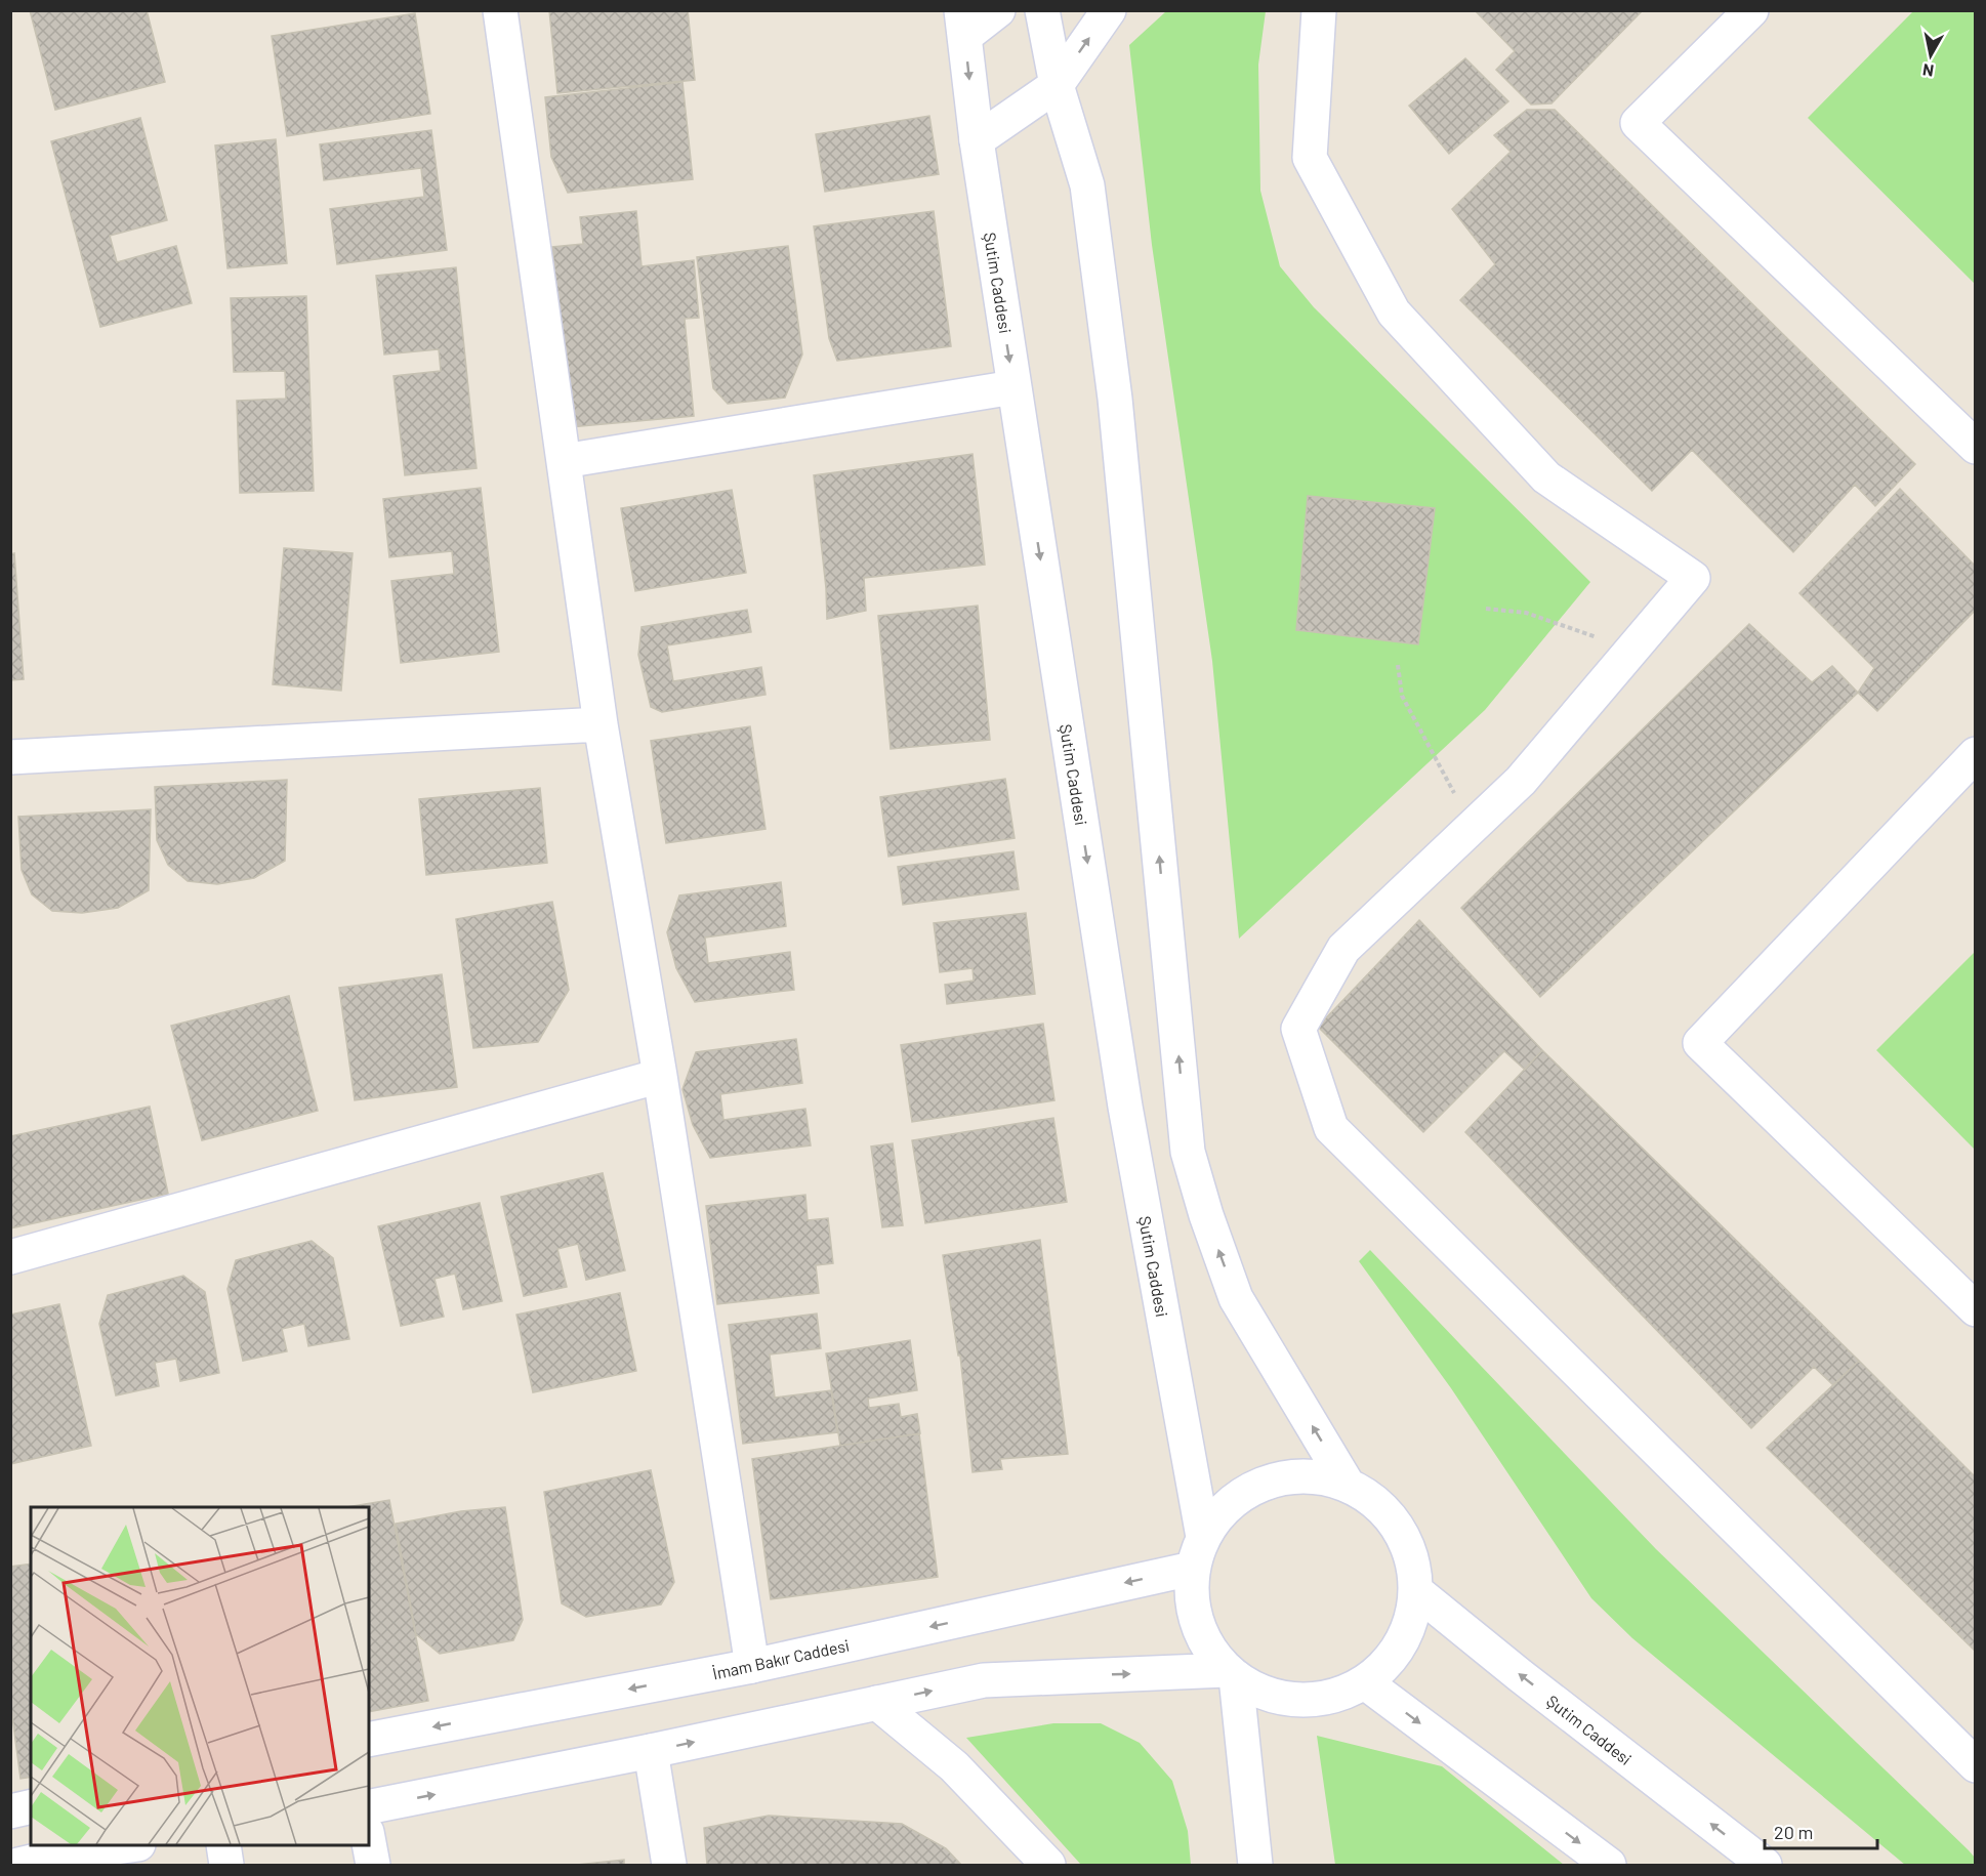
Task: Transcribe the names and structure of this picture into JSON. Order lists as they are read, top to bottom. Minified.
{"streets":{"street":["Şutim Caddesi","İmam Bakır Caddesi"]},"scale_bar":"20 m","north":"bottom"}
